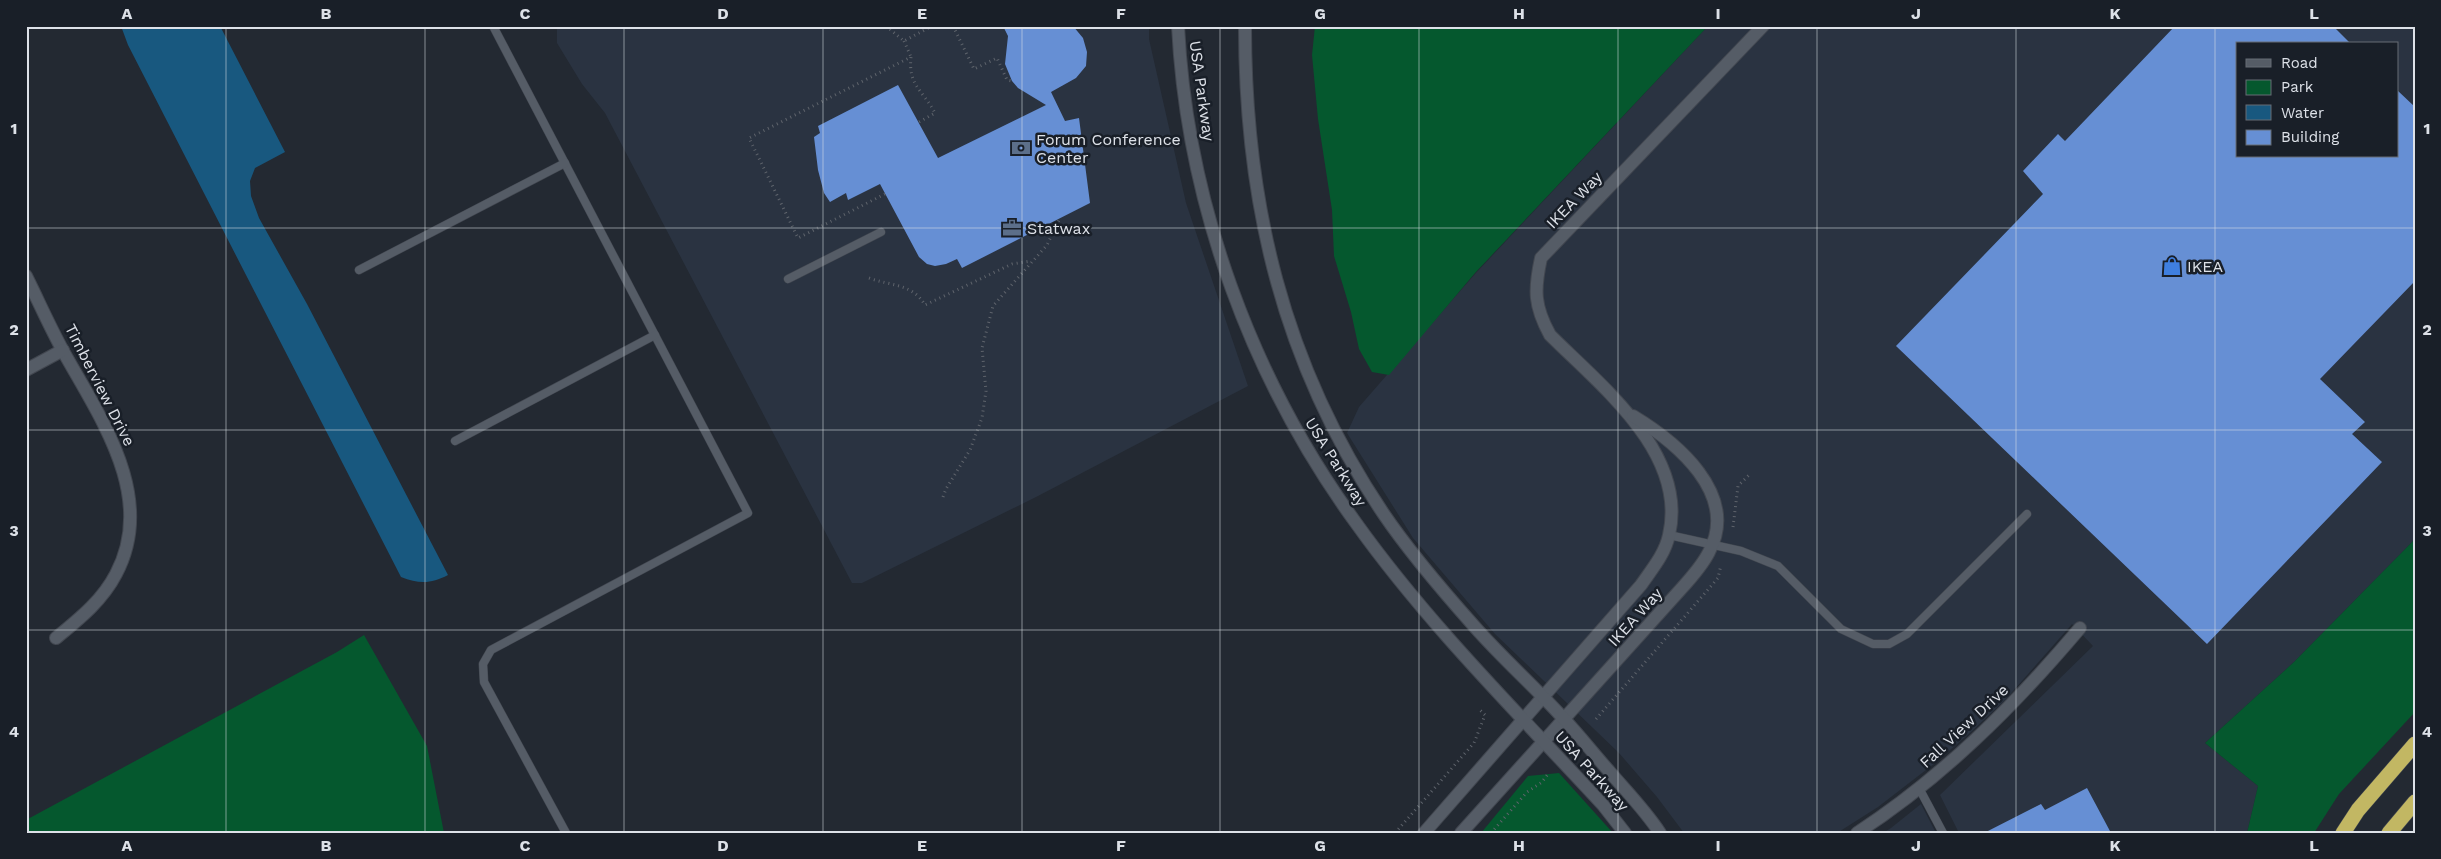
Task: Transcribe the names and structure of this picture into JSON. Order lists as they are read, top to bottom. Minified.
{"streets":{"street":["USA Parkway","IKEA Way","Timberview Drive","Fall View Drive"]},"crossings":[["USA Parkway","IKEA Way"]],"places":{"bank":["Forum Conference Center"],"office":["Statwax"],"shop":["IKEA"]},"legend":["Road","Park","Water","Building"],"grid":{"columns":["A","B","C","D","E","F","G","H","I","J","K","L"],"rows":["1","2","3","4"]}}
